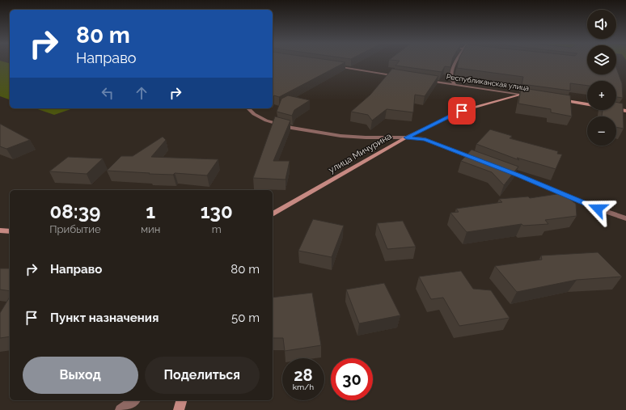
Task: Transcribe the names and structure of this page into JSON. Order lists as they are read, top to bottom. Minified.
{"streets":{"street":["Республиканская улица","улица Мичурина"]},"page":{"map_buttons":["+","−"],"turn":["80 m","Направо"],"eta":["08:39","Прибытие","1","мин","130","m"],"list":[{"name":"Направо","value":"80 m"},{"name":"Пункт назначения","value":"50 m"}],"buttons":["Выход","Поделиться"],"speed":"28 km/h","limit":"30"}}
